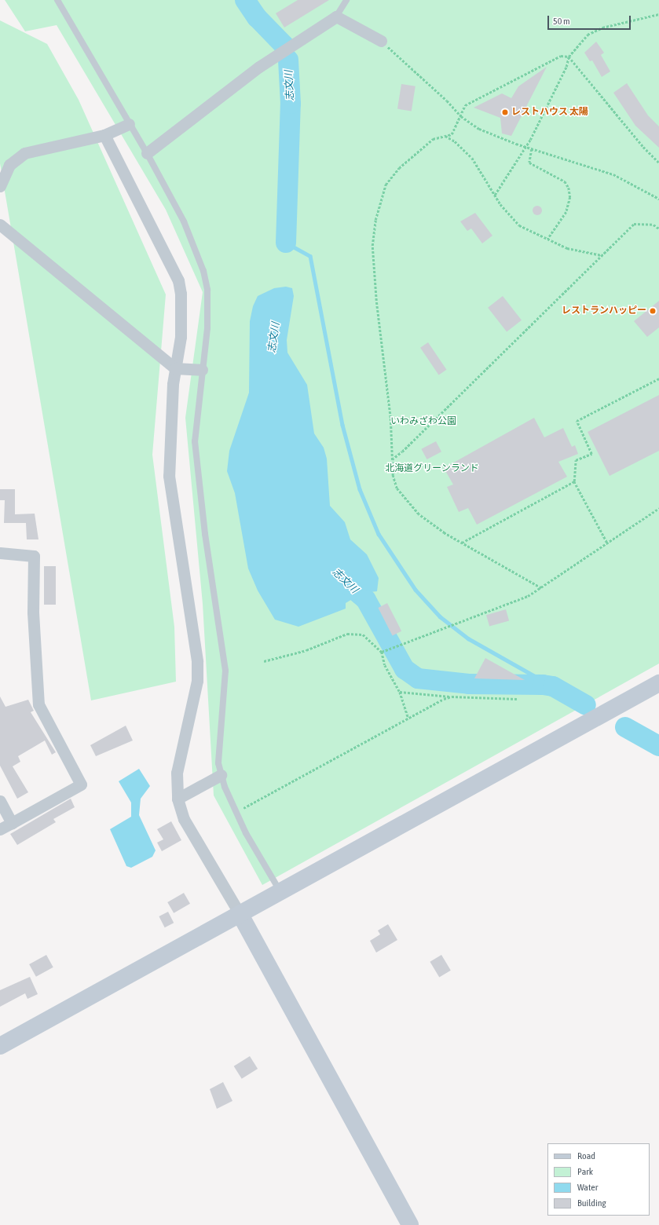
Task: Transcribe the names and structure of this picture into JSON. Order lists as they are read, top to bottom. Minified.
{"water":["志文川"],"parks":["いわみざわ公園","北海道グリーンランド"],"places":["レストハウス 太陽","レストランハッピー"],"legend":["Road","Park","Water","Building"],"scale_bar":"50 m"}
